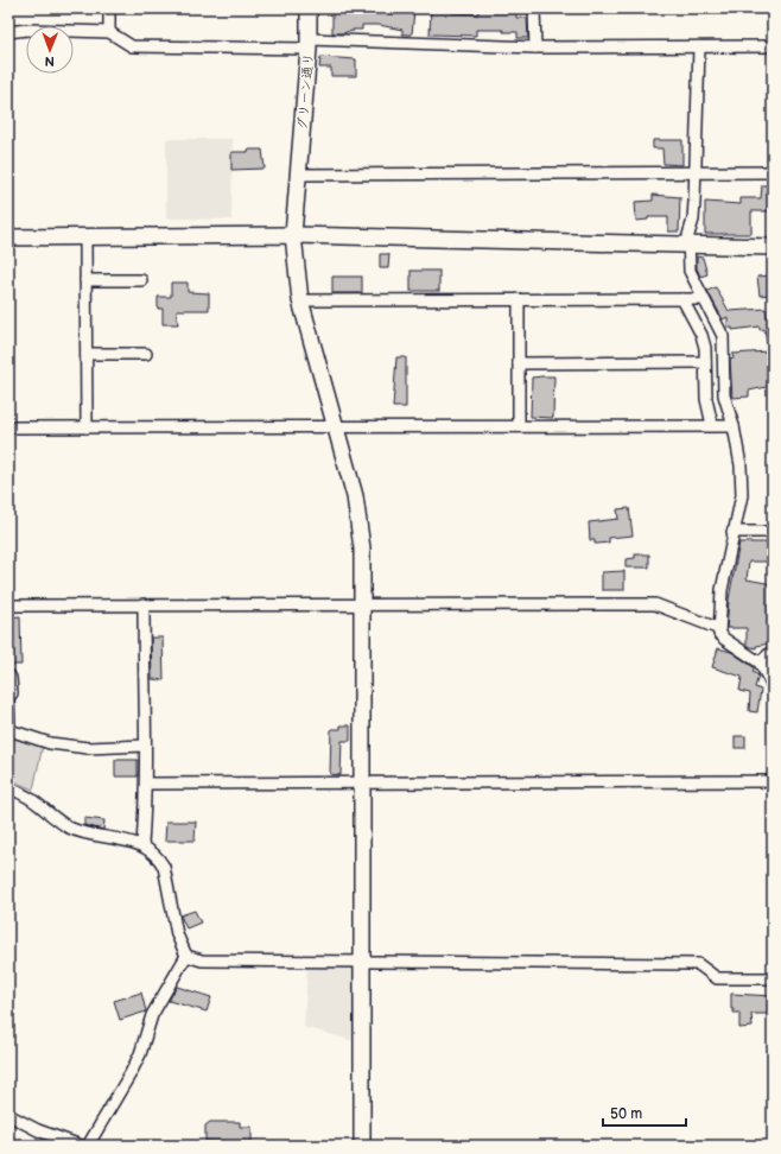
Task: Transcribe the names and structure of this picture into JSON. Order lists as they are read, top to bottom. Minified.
{"streets":{"street":["グリーン通り"]},"scale_bar":"50 m","north":"bottom"}
